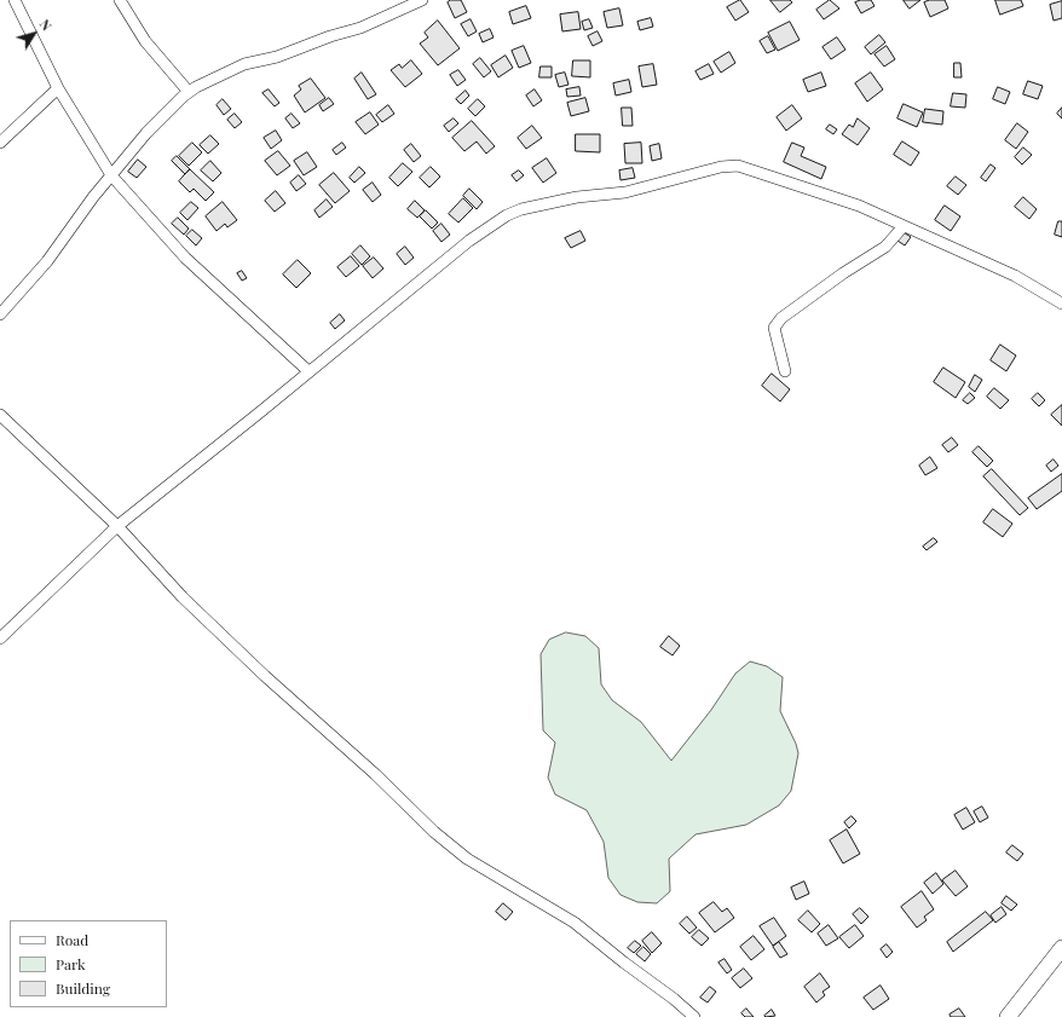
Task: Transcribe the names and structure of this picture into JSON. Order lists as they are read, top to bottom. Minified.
{"legend":["Road","Park","Building"],"north":"top right"}
